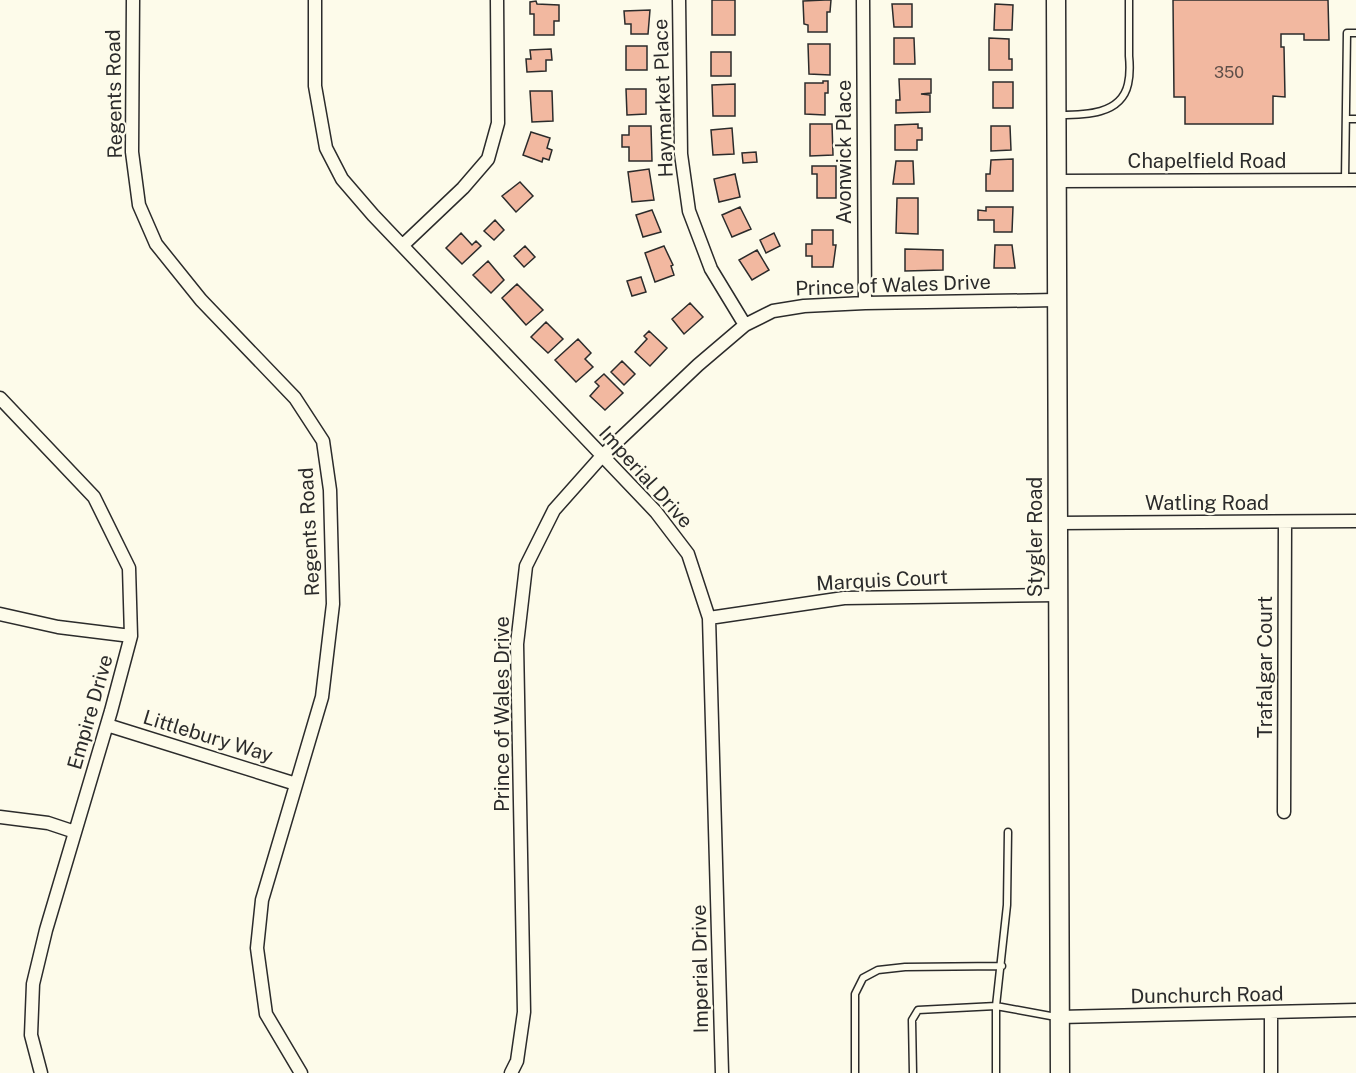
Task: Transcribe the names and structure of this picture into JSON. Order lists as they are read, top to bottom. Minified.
{"streets":{"main road":["Stygler Road"],"street":["Regents Road","Haymarket Place","Avonwick Place","Chapelfield Road","Prince of Wales Drive","Imperial Drive","Watling Road","Marquis Court","Trafalgar Court","Empire Drive","Littlebury Way","Dunchurch Road"]},"crossings":[["Regents Road","Littlebury Way"],["Haymarket Place","Prince of Wales Drive"],["Avonwick Place","Prince of Wales Drive"],["Chapelfield Road","Stygler Road"],["Prince of Wales Drive","Imperial Drive"],["Prince of Wales Drive","Stygler Road"],["Imperial Drive","Marquis Court"],["Watling Road","Stygler Road"],["Watling Road","Trafalgar Court"],["Stygler Road","Marquis Court"],["Stygler Road","Dunchurch Road"],["Empire Drive","Littlebury Way"]],"house_numbers":["350"]}
